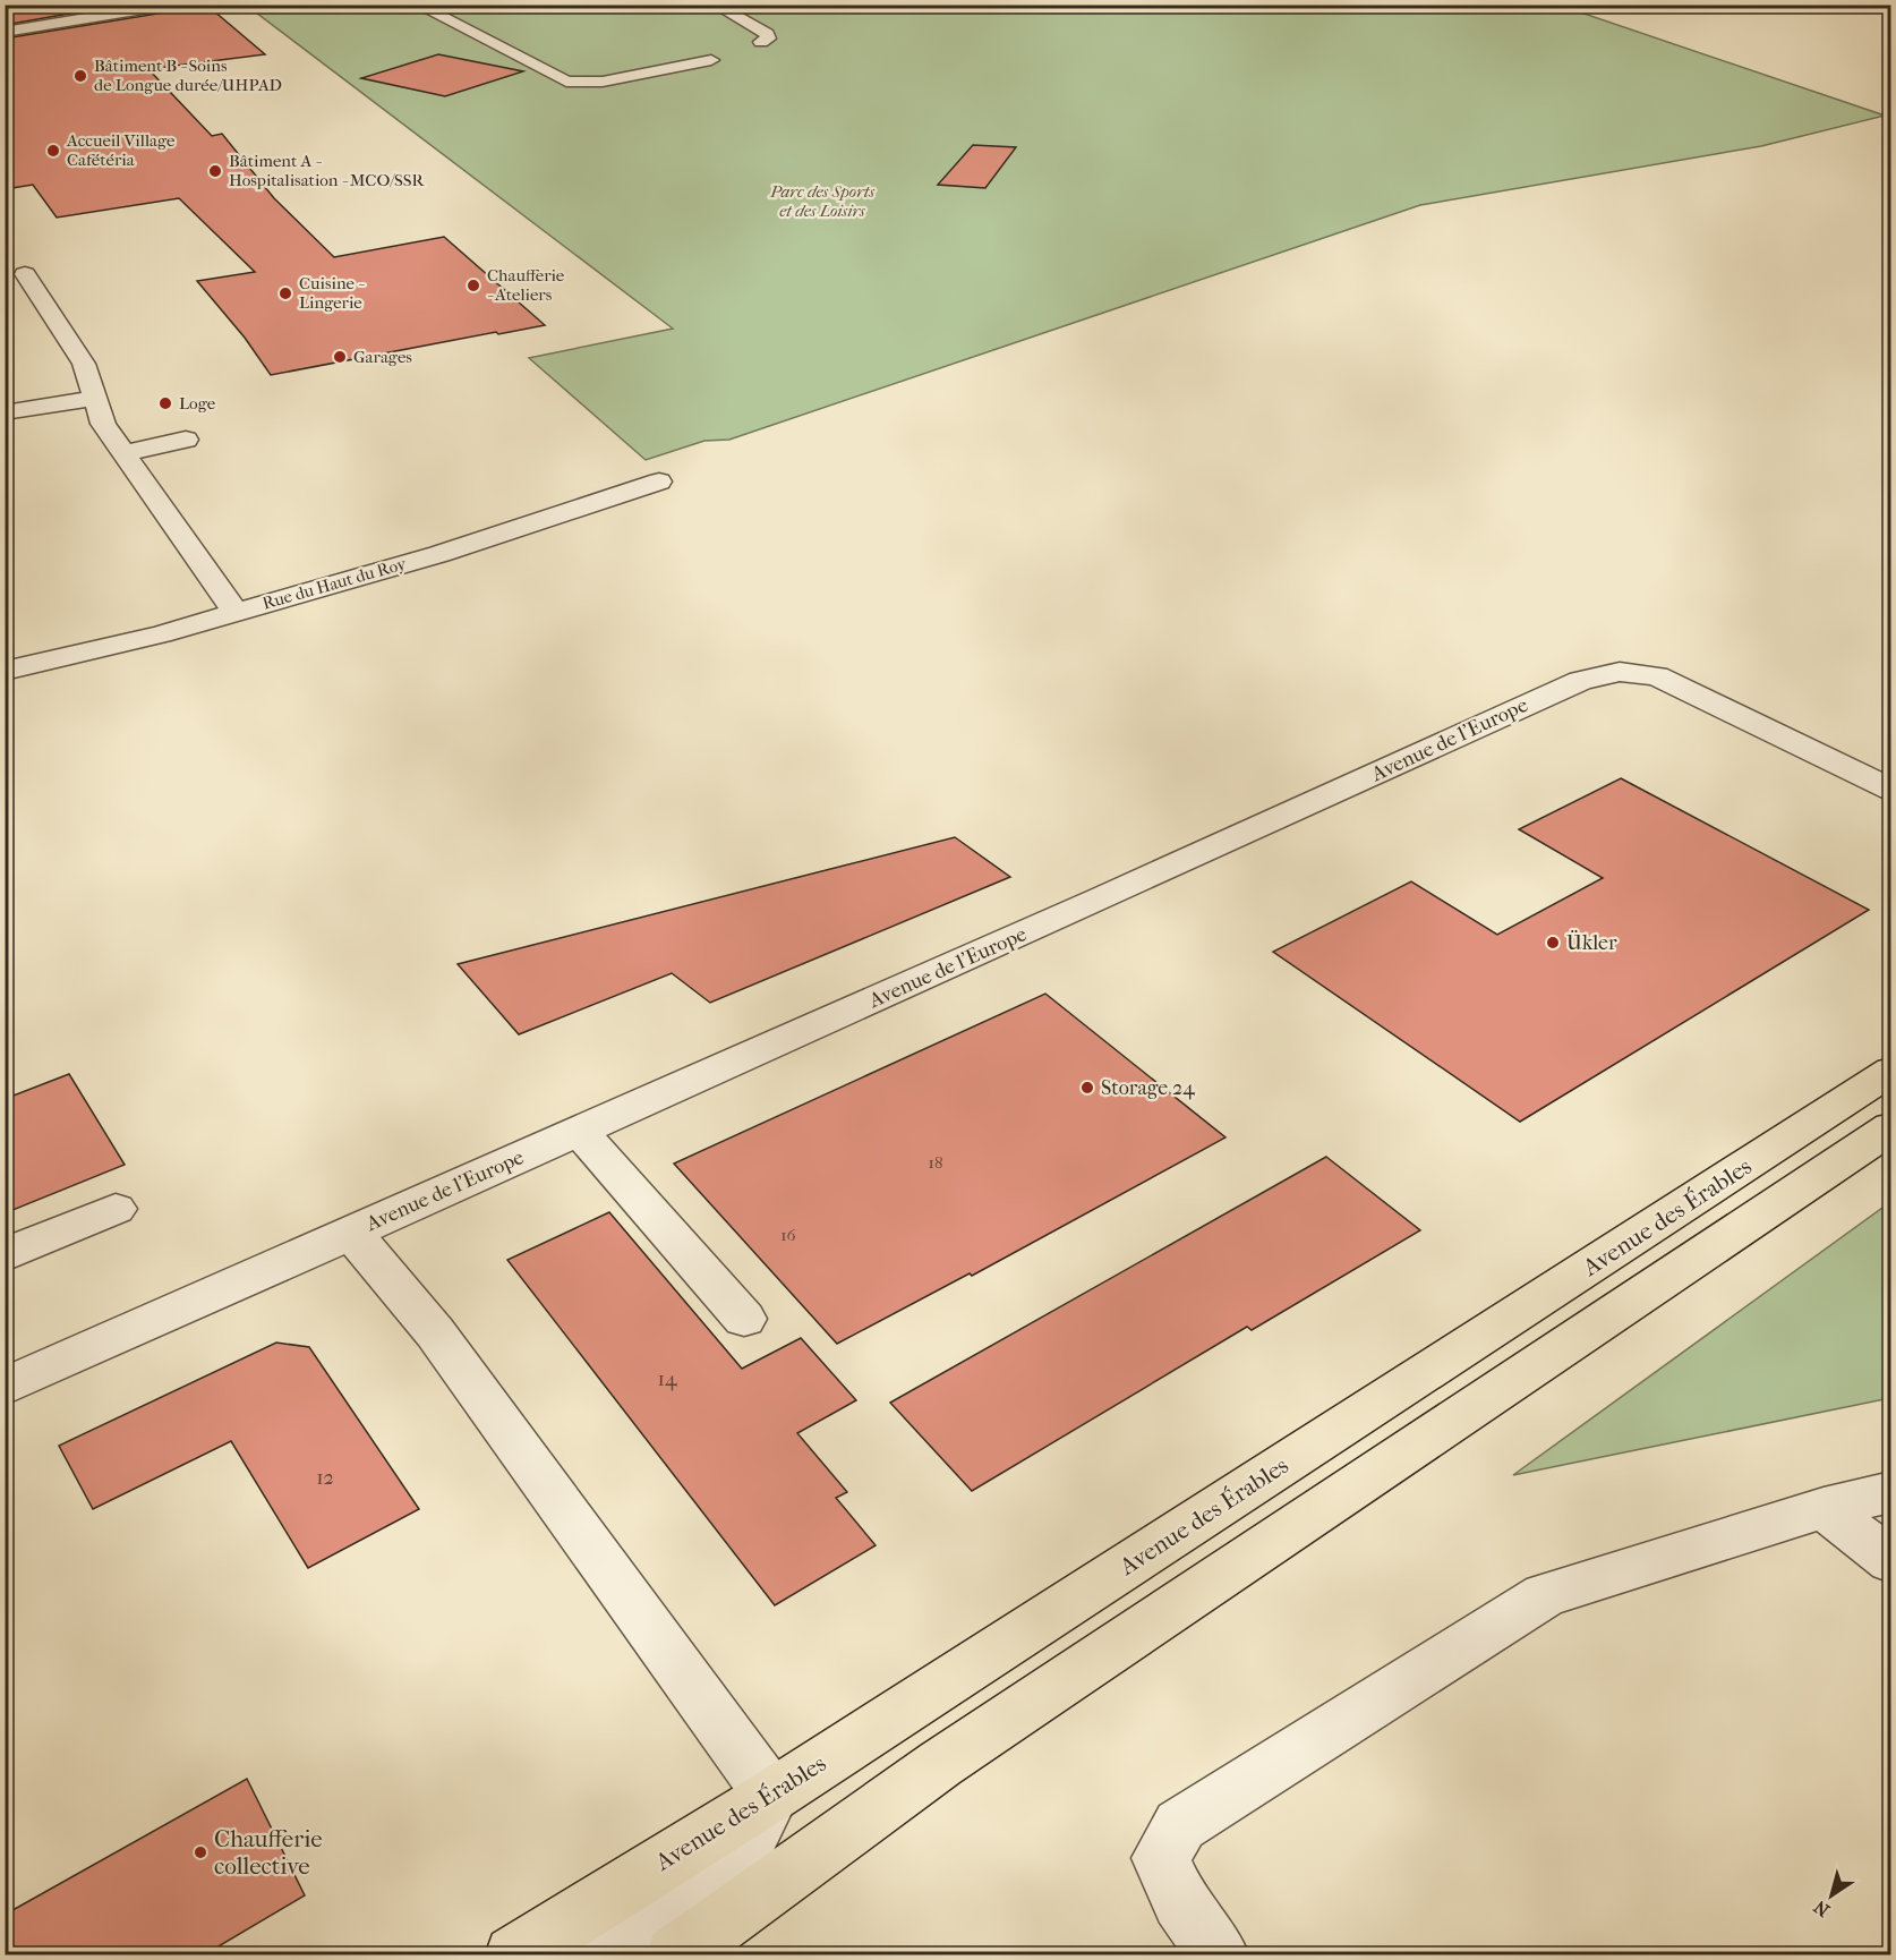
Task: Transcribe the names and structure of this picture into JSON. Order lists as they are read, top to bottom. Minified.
{"streets":{"main road":["Avenue des Érables"],"street":["Rue du Haut du Roy","Avenue de l'Europe"]},"parks":["Parc des Sports et des Loisirs"],"places":["Bâtiment B - Soins de Longue durée/UHPAD","Accueil Village Cafétéria","Bâtiment A - Hospitalisation - MCO/SSR","Chaufferie - Ateliers","Cuisine - Lingerie","Garages","Loge","Ükler","Storage 24","Chaufferie collective"],"house_numbers":["18","16","14","12"],"north":"bottom left"}
